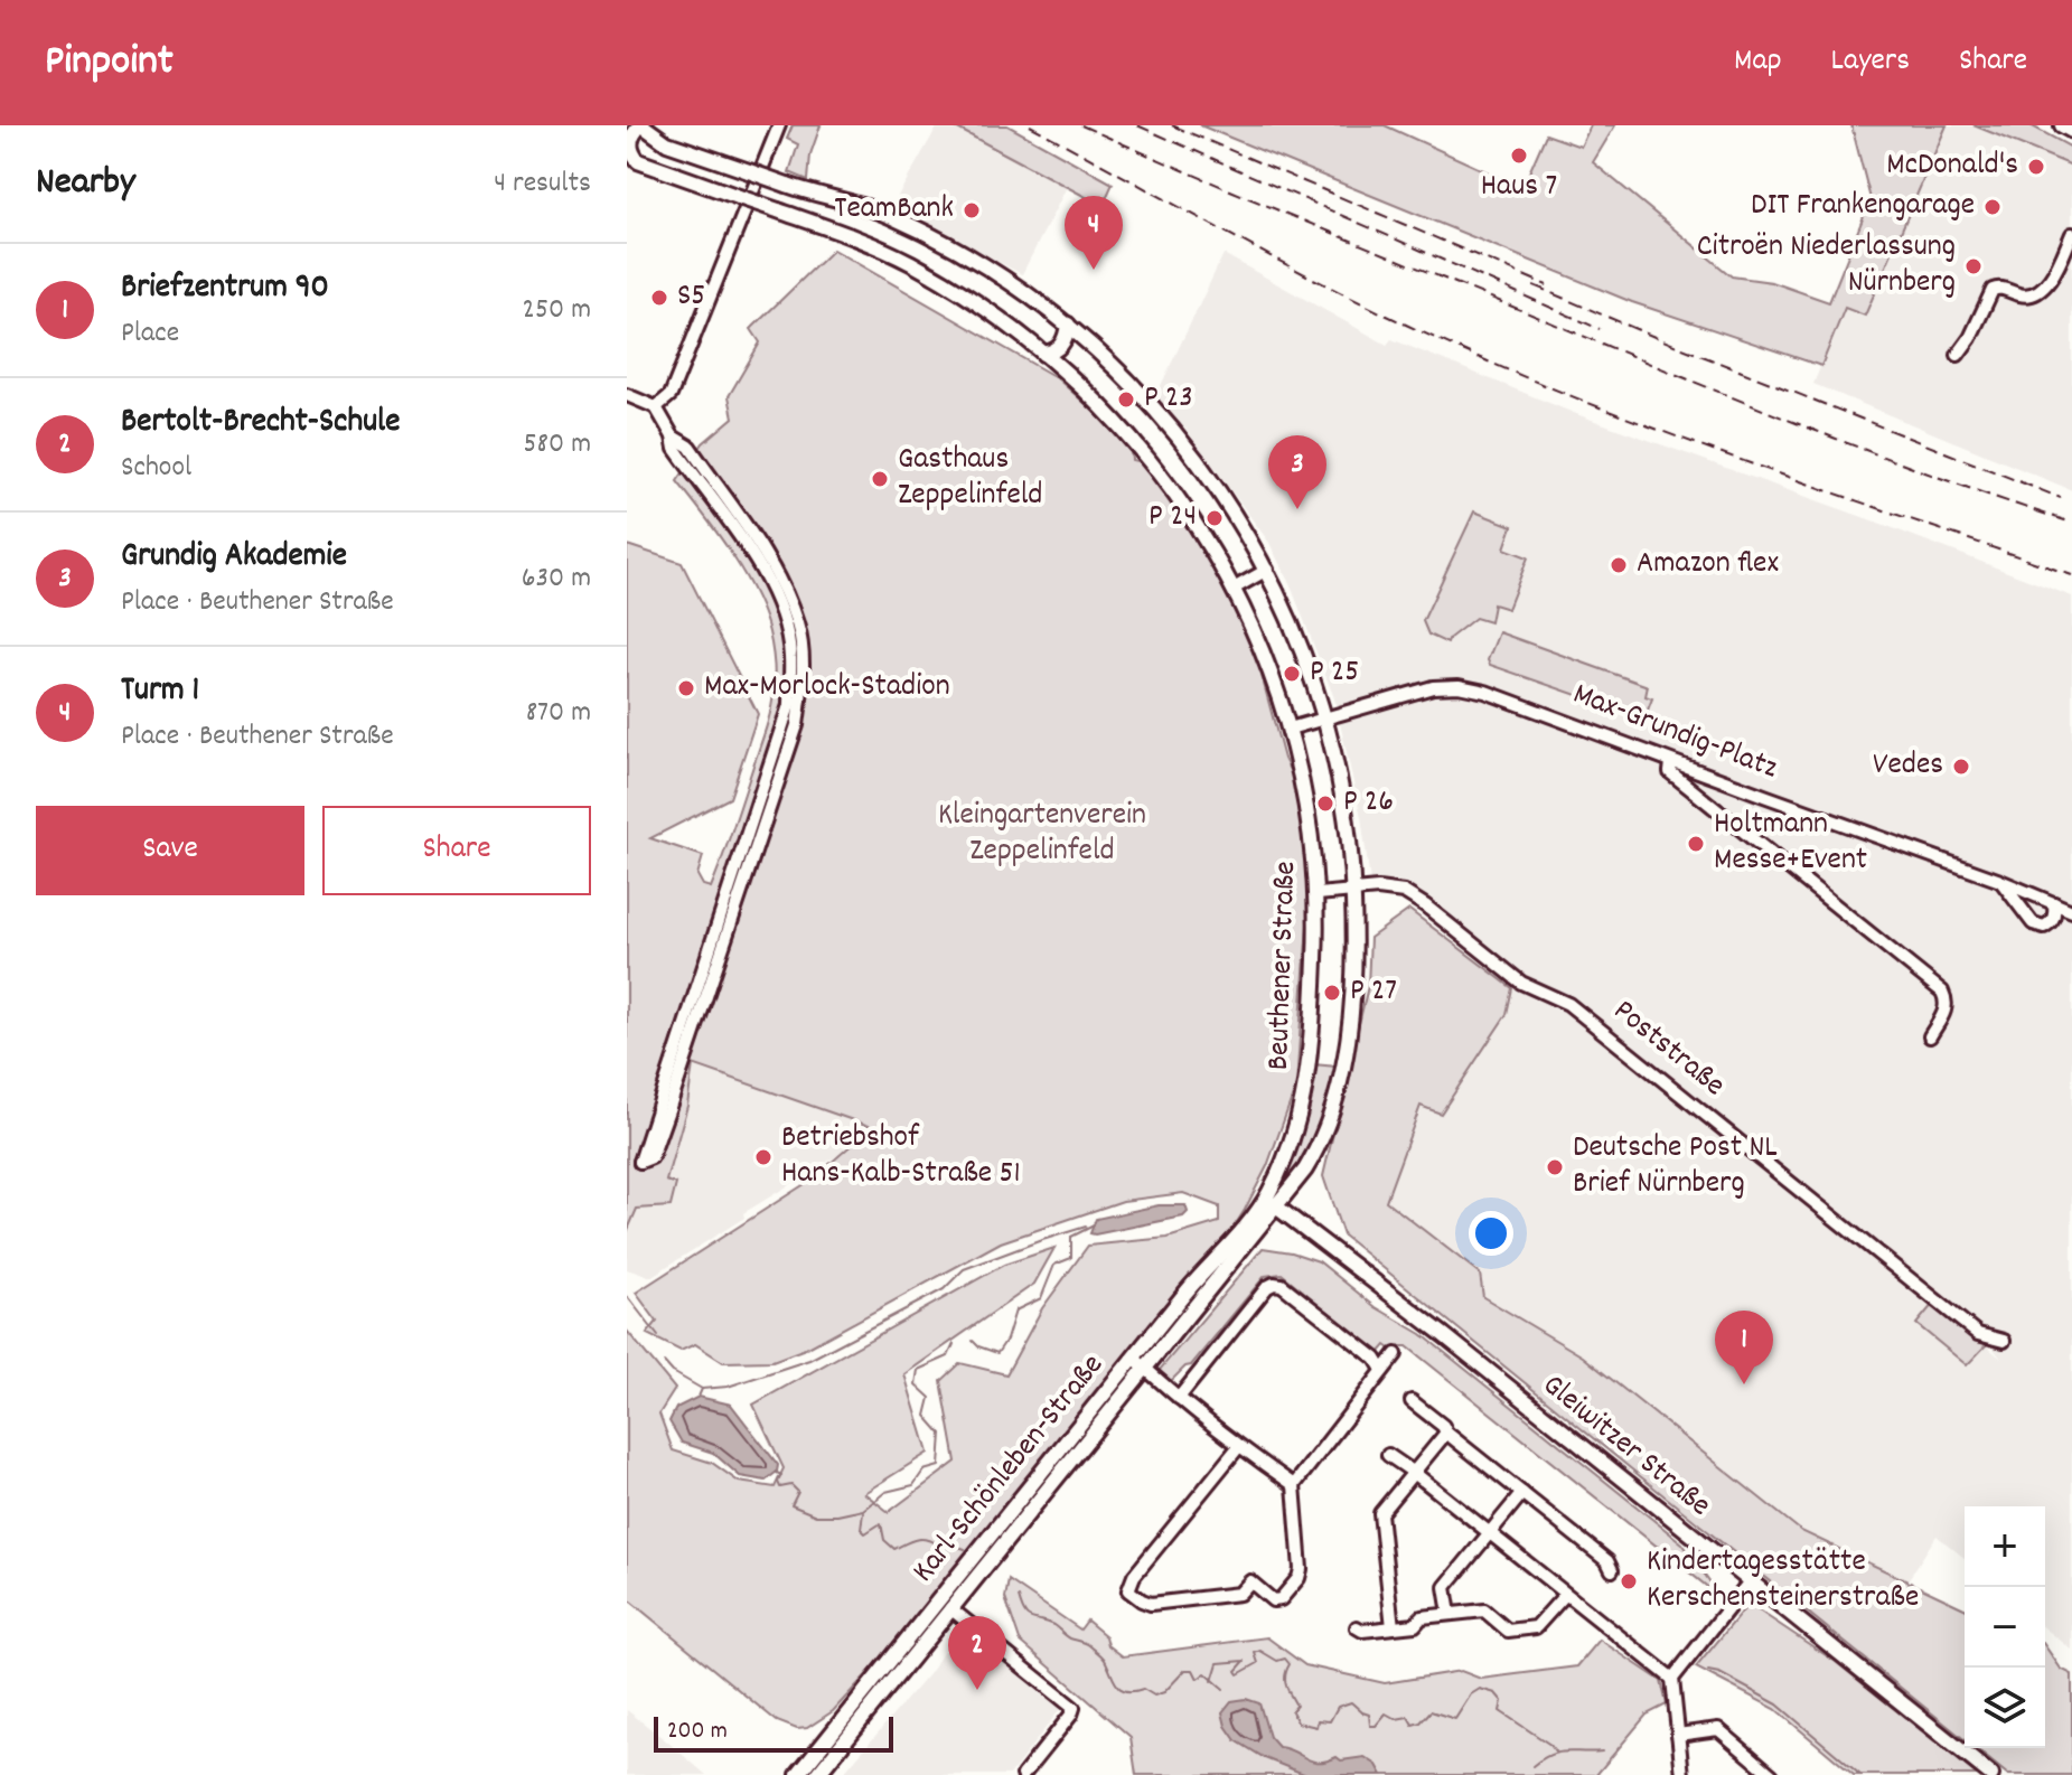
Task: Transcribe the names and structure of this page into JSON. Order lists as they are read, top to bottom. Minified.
{"streets":{"main road":["Beuthener Straße","Gleiwitzer Straße","Karl-Schönleben-Straße"],"street":["Max-Grundig-Platz","Poststraße"]},"crossings":[["Max-Grundig-Platz","Beuthener Straße"],["Beuthener Straße","Poststraße"],["Beuthener Straße","Gleiwitzer Straße"],["Beuthener Straße","Karl-Schönleben-Straße"],["Gleiwitzer Straße","Karl-Schönleben-Straße"]],"parks":["Kleingartenverein Zeppelinfeld"],"places":["Haus 7","McDonald's","DIT Frankengarage","TeamBank","Citroën Niederlassung Nürnberg","S5","P 23","Gasthaus Zeppelinfeld","P 24","Amazon flex","P 25","Max-Morlock-Stadion","Vedes","P 26","Holtmann Messe+Event","P 27","Betriebshof Hans-Kalb-Straße 51","Deutsche Post NL Brief Nürnberg","Kindertagesstätte Kerschensteinerstraße"],"scale_bar":"200 m","page":{"header":"Pinpoint","nav":["Map","Layers","Share"],"heading":["Nearby","4 results"],"pins":["4","3","1","2"],"list":[{"mark":"1","name":"Briefzentrum 90","note":"Place","value":"250 m"},{"mark":"2","name":"Bertolt-Brecht-Schule","note":"School","value":"580 m"},{"mark":"3","name":"Grundig Akademie","note":"Place · Beuthener Straße","value":"630 m"},{"mark":"4","name":"Turm 1","note":"Place · Beuthener Straße","value":"870 m"}],"buttons":["Save","Share"],"map_buttons":["+","−"],"scale":"200 m"}}
